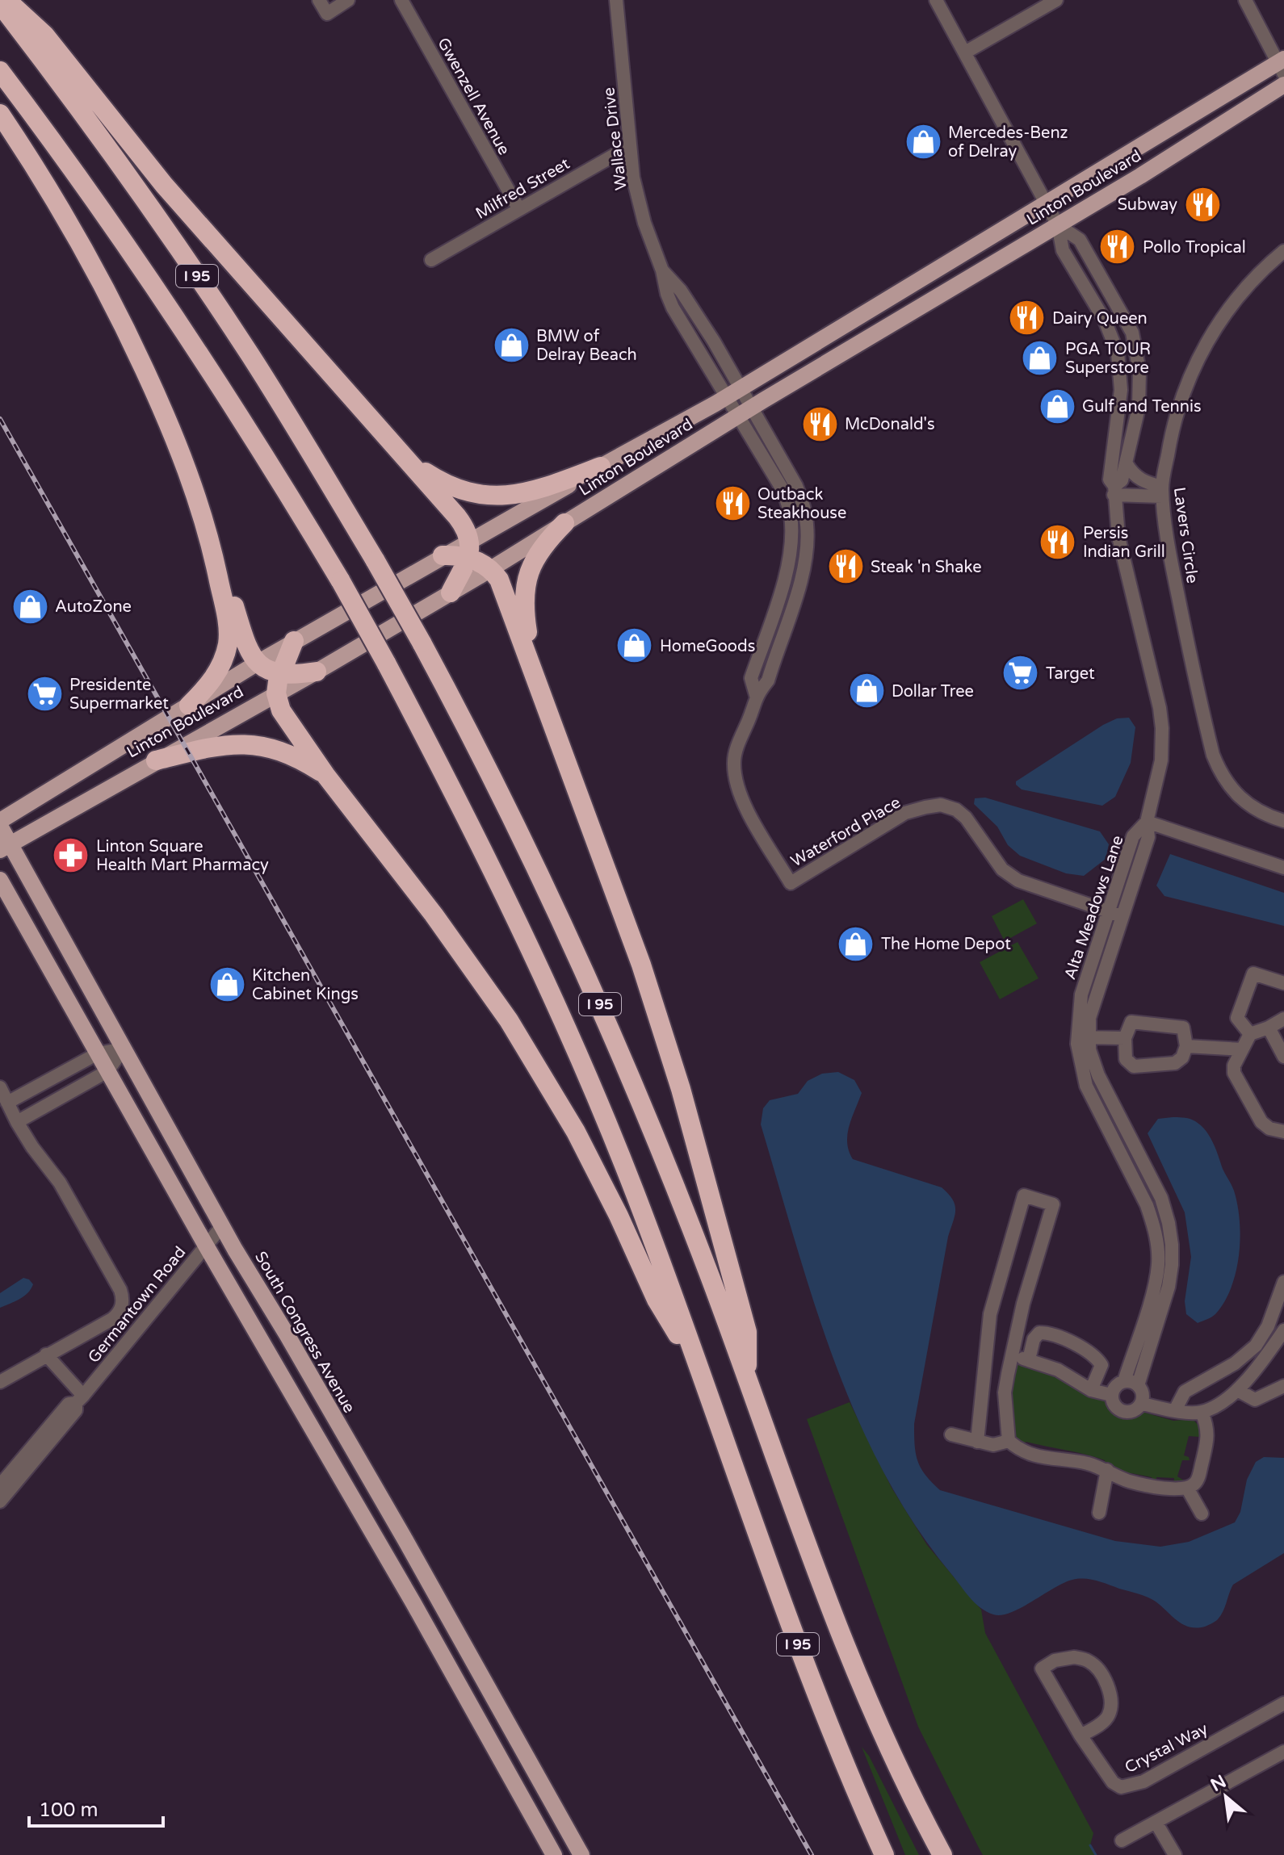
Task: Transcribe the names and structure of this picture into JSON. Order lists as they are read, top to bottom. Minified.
{"streets":{"highway":["I 95"],"main road":["Linton Boulevard","South Congress Avenue"],"street":["Gwenzell Avenue","Wallace Drive","Milfred Street","Lavers Circle","Waterford Place","Alta Meadows Lane","Germantown Road","Crystal Way"]},"crossings":[["Gwenzell Avenue","Milfred Street"],["Wallace Drive","Linton Boulevard"],["Wallace Drive","Milfred Street"],["Wallace Drive","Waterford Place"],["Linton Boulevard","Waterford Place"],["Linton Boulevard","South Congress Avenue"],["Waterford Place","Alta Meadows Lane"],["Germantown Road","South Congress Avenue"]],"places":{"shop":["Mercedes-Benz of Delray","BMW of Delray Beach","PGA TOUR Superstore","Gulf and Tennis","AutoZone","HomeGoods","Dollar Tree","The Home Depot","Kitchen Cabinet Kings"],"restaurant":["Subway","Pollo Tropical","Dairy Queen","McDonald's","Outback Steakhouse","Persis Indian Grill","Steak 'n Shake"],"supermarket":["Target","Presidente Supermarket"],"pharmacy":["Linton Square Health Mart Pharmacy"]},"scale_bar":"100 m","north":"top left"}
